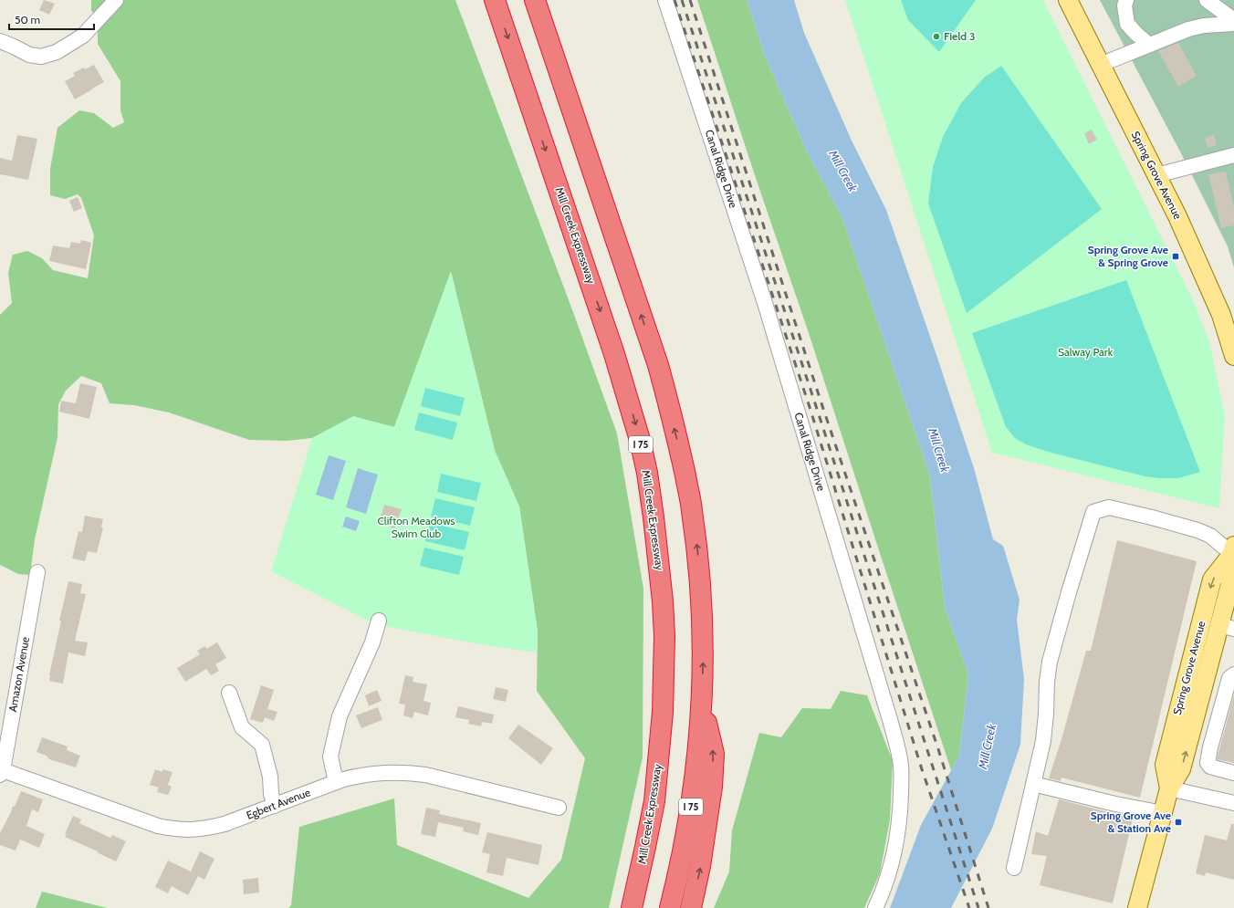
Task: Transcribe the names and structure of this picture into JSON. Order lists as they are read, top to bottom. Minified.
{"streets":{"highway":["Mill Creek Expressway","I 75"],"main road":["Spring Grove Avenue"],"street":["Canal Ridge Drive","Amazon Avenue","Egbert Avenue"]},"crossings":[["Amazon Avenue","Egbert Avenue"]],"water":["Mill Creek"],"parks":["Salway Park","Clifton Meadows Swim Club"],"places":{"other":["Field 3"],"transit":["Spring Grove Ave & Spring Grove","Spring Grove Ave & Station Ave"]},"scale_bar":"50 m"}
